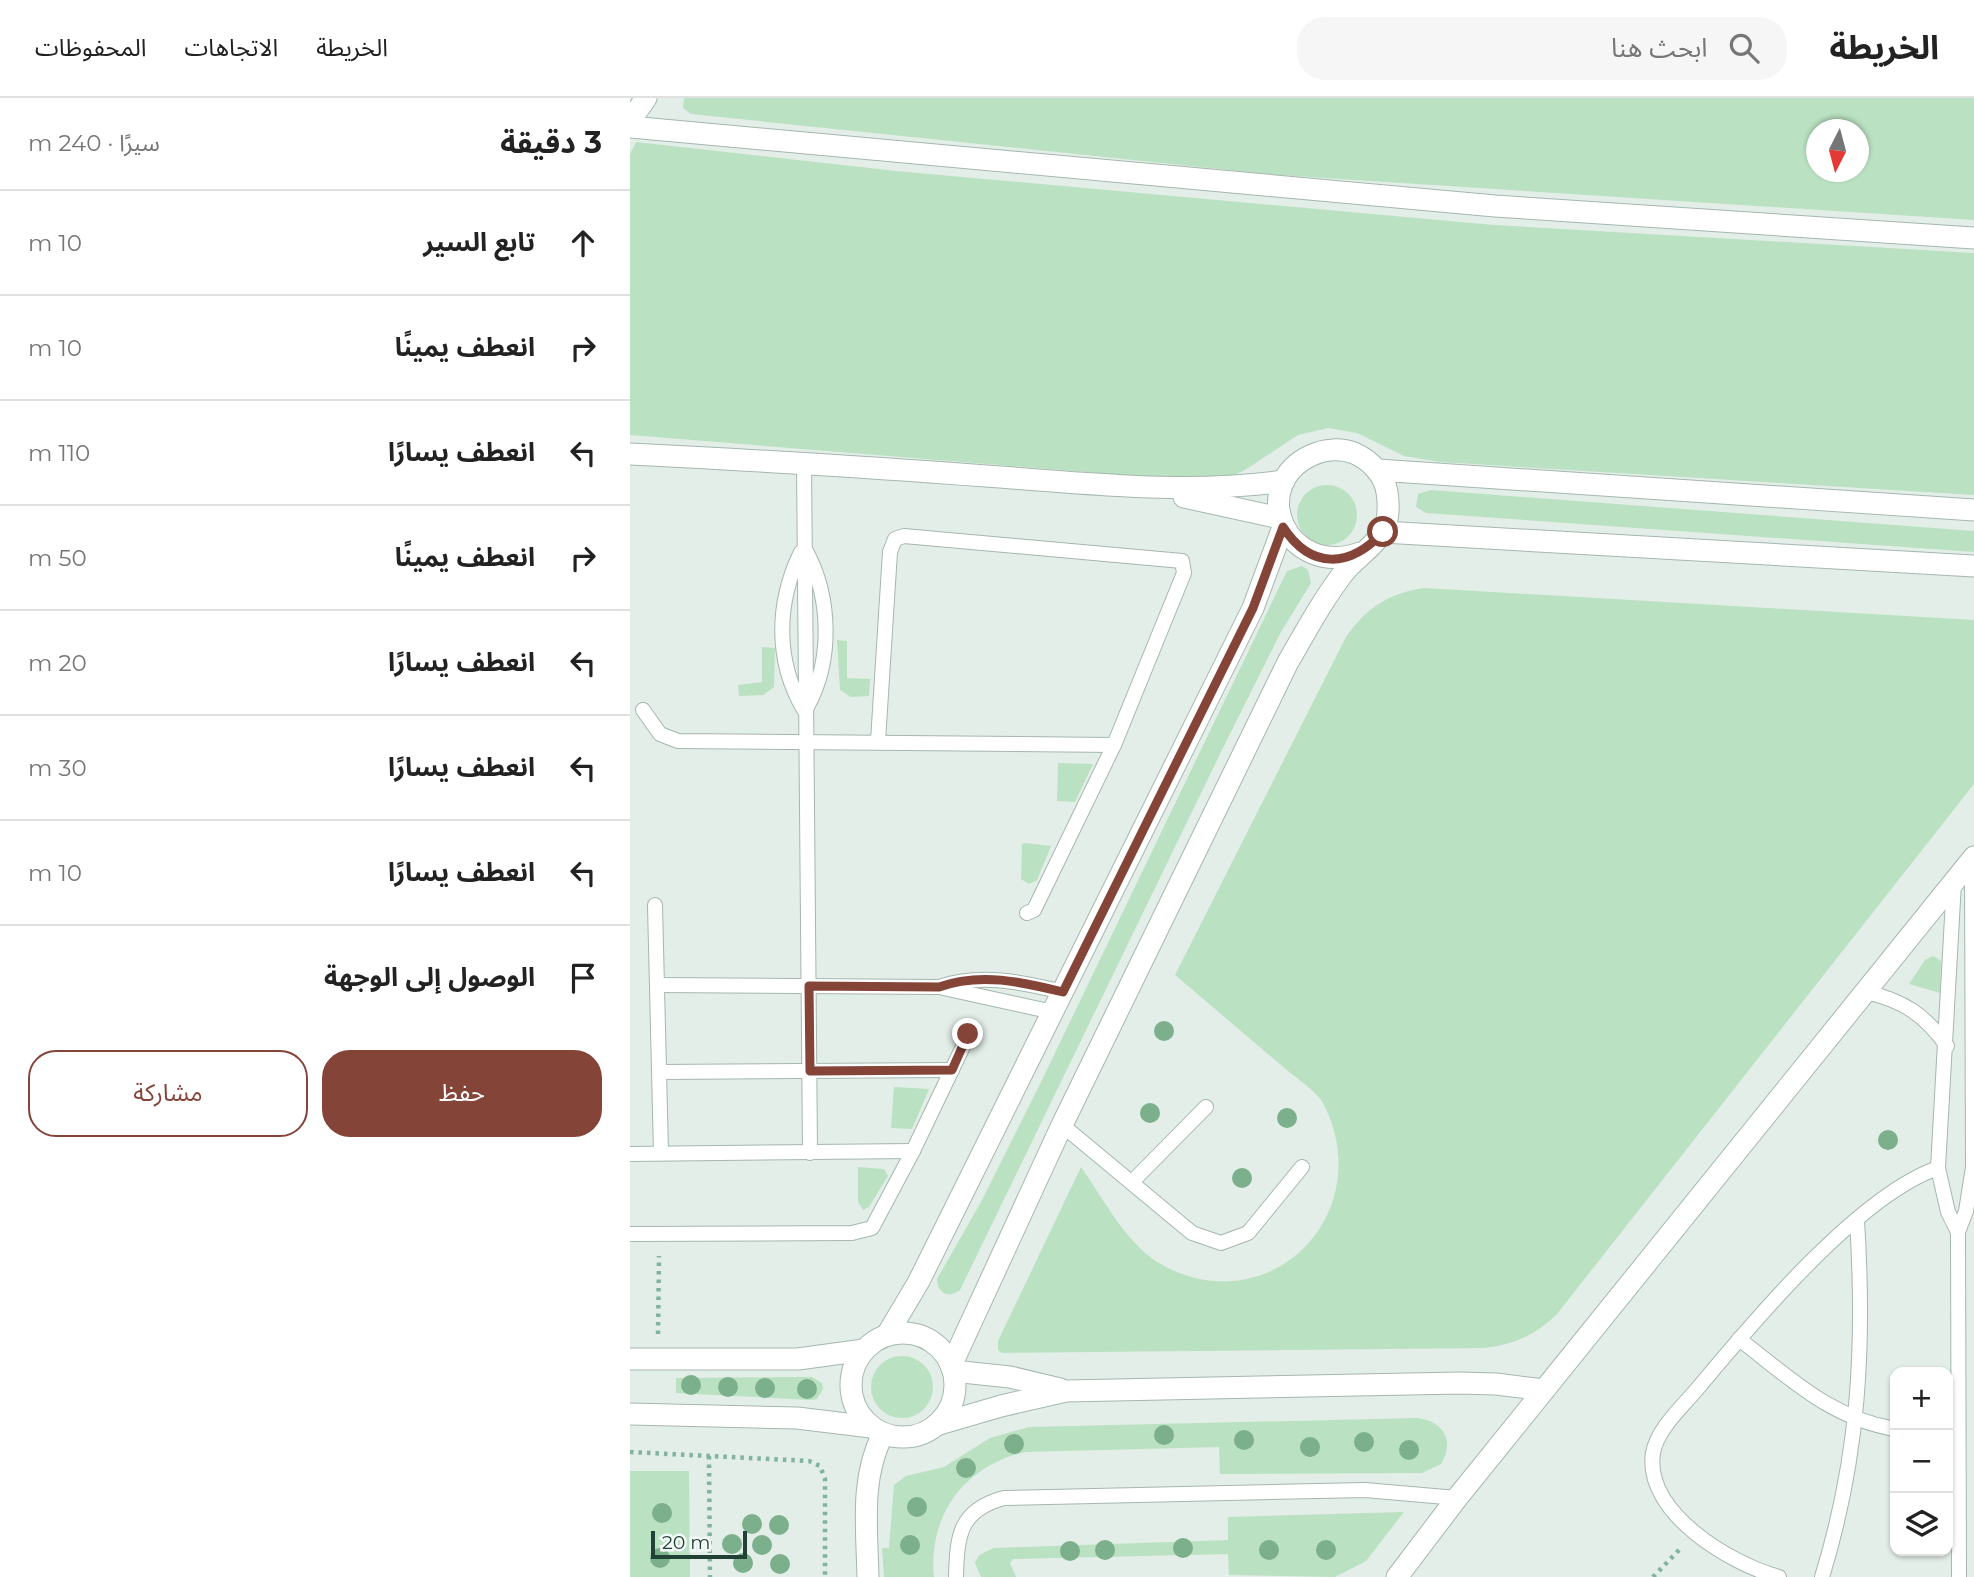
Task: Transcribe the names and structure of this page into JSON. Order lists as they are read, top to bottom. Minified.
{"scale_bar":"20 m","north":"bottom","page":{"header":"الخريطة","search":"ابحث هنا","nav":["الخريطة","الاتجاهات","المحفوظات"],"heading":["3 دقيقة","سيرًا · 240 m"],"list":[["تابع السير","10 m"],["انعطف يمينًا","10 m"],["انعطف يسارًا","110 m"],["انعطف يمينًا","50 m"],["انعطف يسارًا","20 m"],["انعطف يسارًا","30 m"],["انعطف يسارًا","10 m"],"الوصول إلى الوجهة"],"buttons":["حفظ","مشاركة"],"map_buttons":["+","−"],"scale":"20 m"}}
